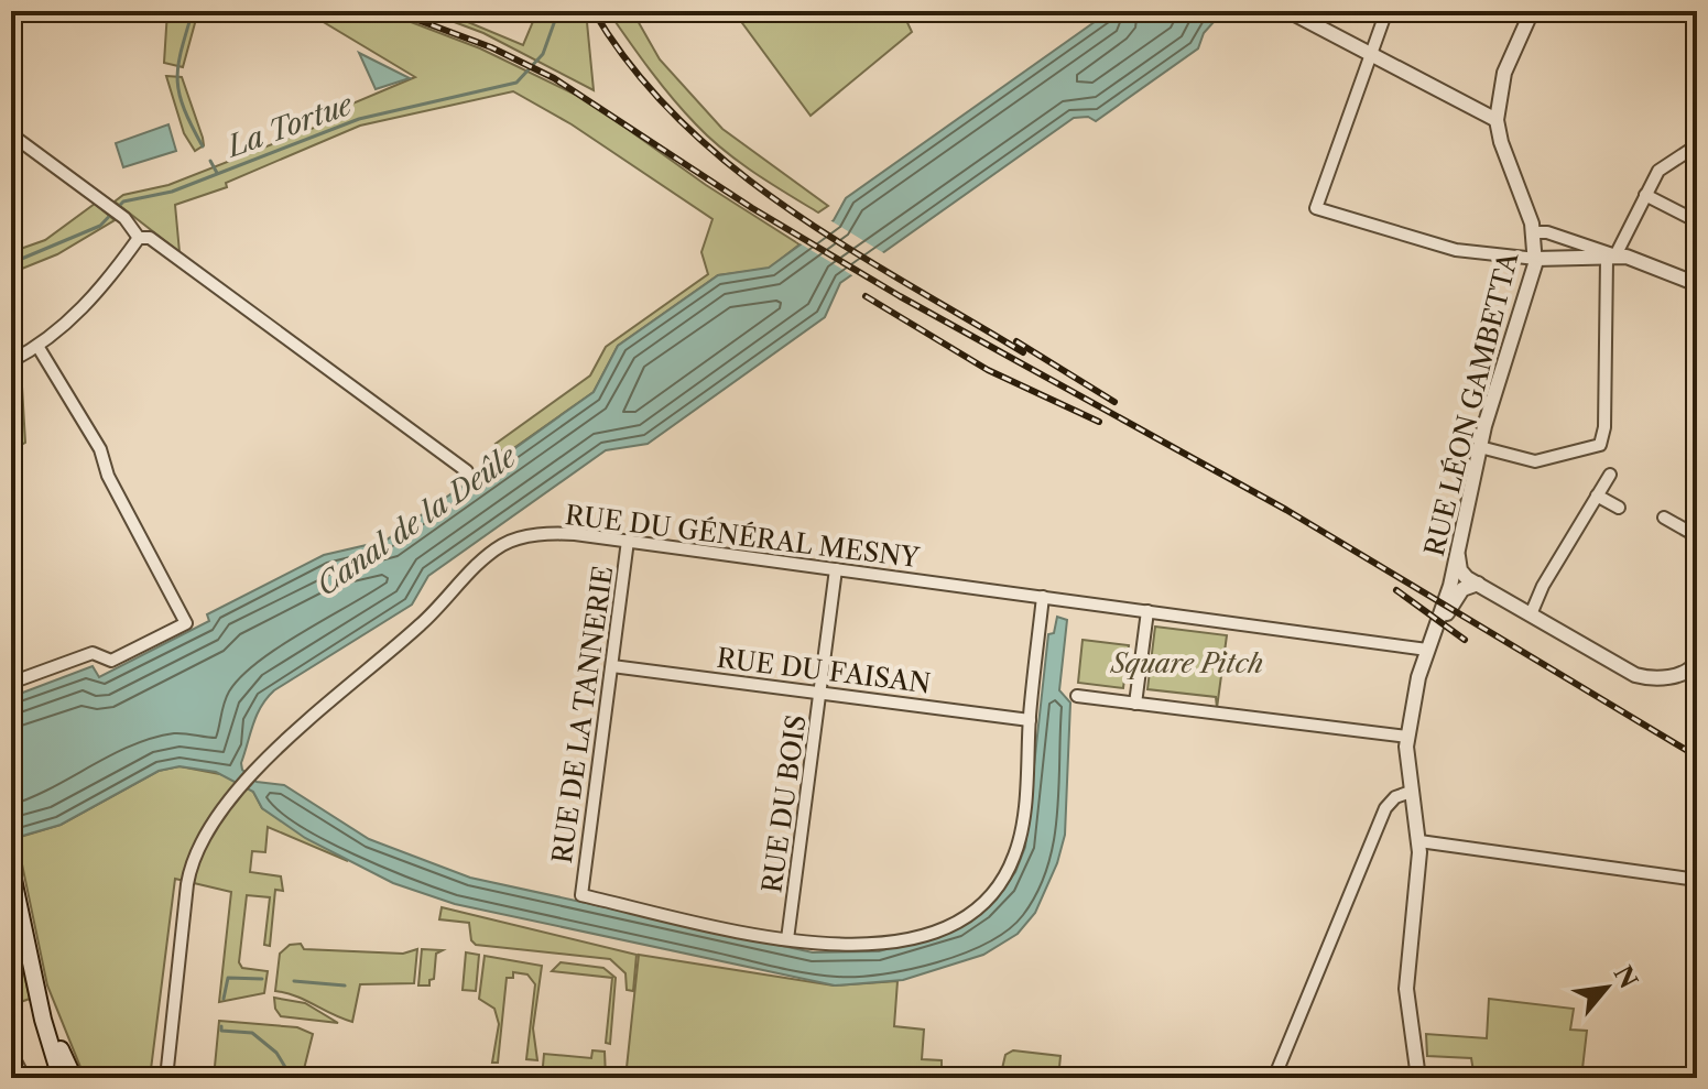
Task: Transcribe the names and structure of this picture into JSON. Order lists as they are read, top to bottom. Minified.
{"streets":{"street":["RUE LÉON GAMBETTA","RUE DU GÉNÉRAL MESNY","RUE DU FAISAN","RUE DE LA TANNERIE","RUE DU BOIS"]},"crossings":[["RUE LÉON GAMBETTA","RUE DU GÉNÉRAL MESNY"],["RUE DU GÉNÉRAL MESNY","RUE DE LA TANNERIE"],["RUE DU GÉNÉRAL MESNY","RUE DU BOIS"],["RUE DU FAISAN","RUE DE LA TANNERIE"],["RUE DU FAISAN","RUE DU BOIS"],["RUE DE LA TANNERIE","RUE DU BOIS"]],"water":["La Tortue","Canal de la Deûle"],"parks":["Square Pitch"],"north":"top right"}
